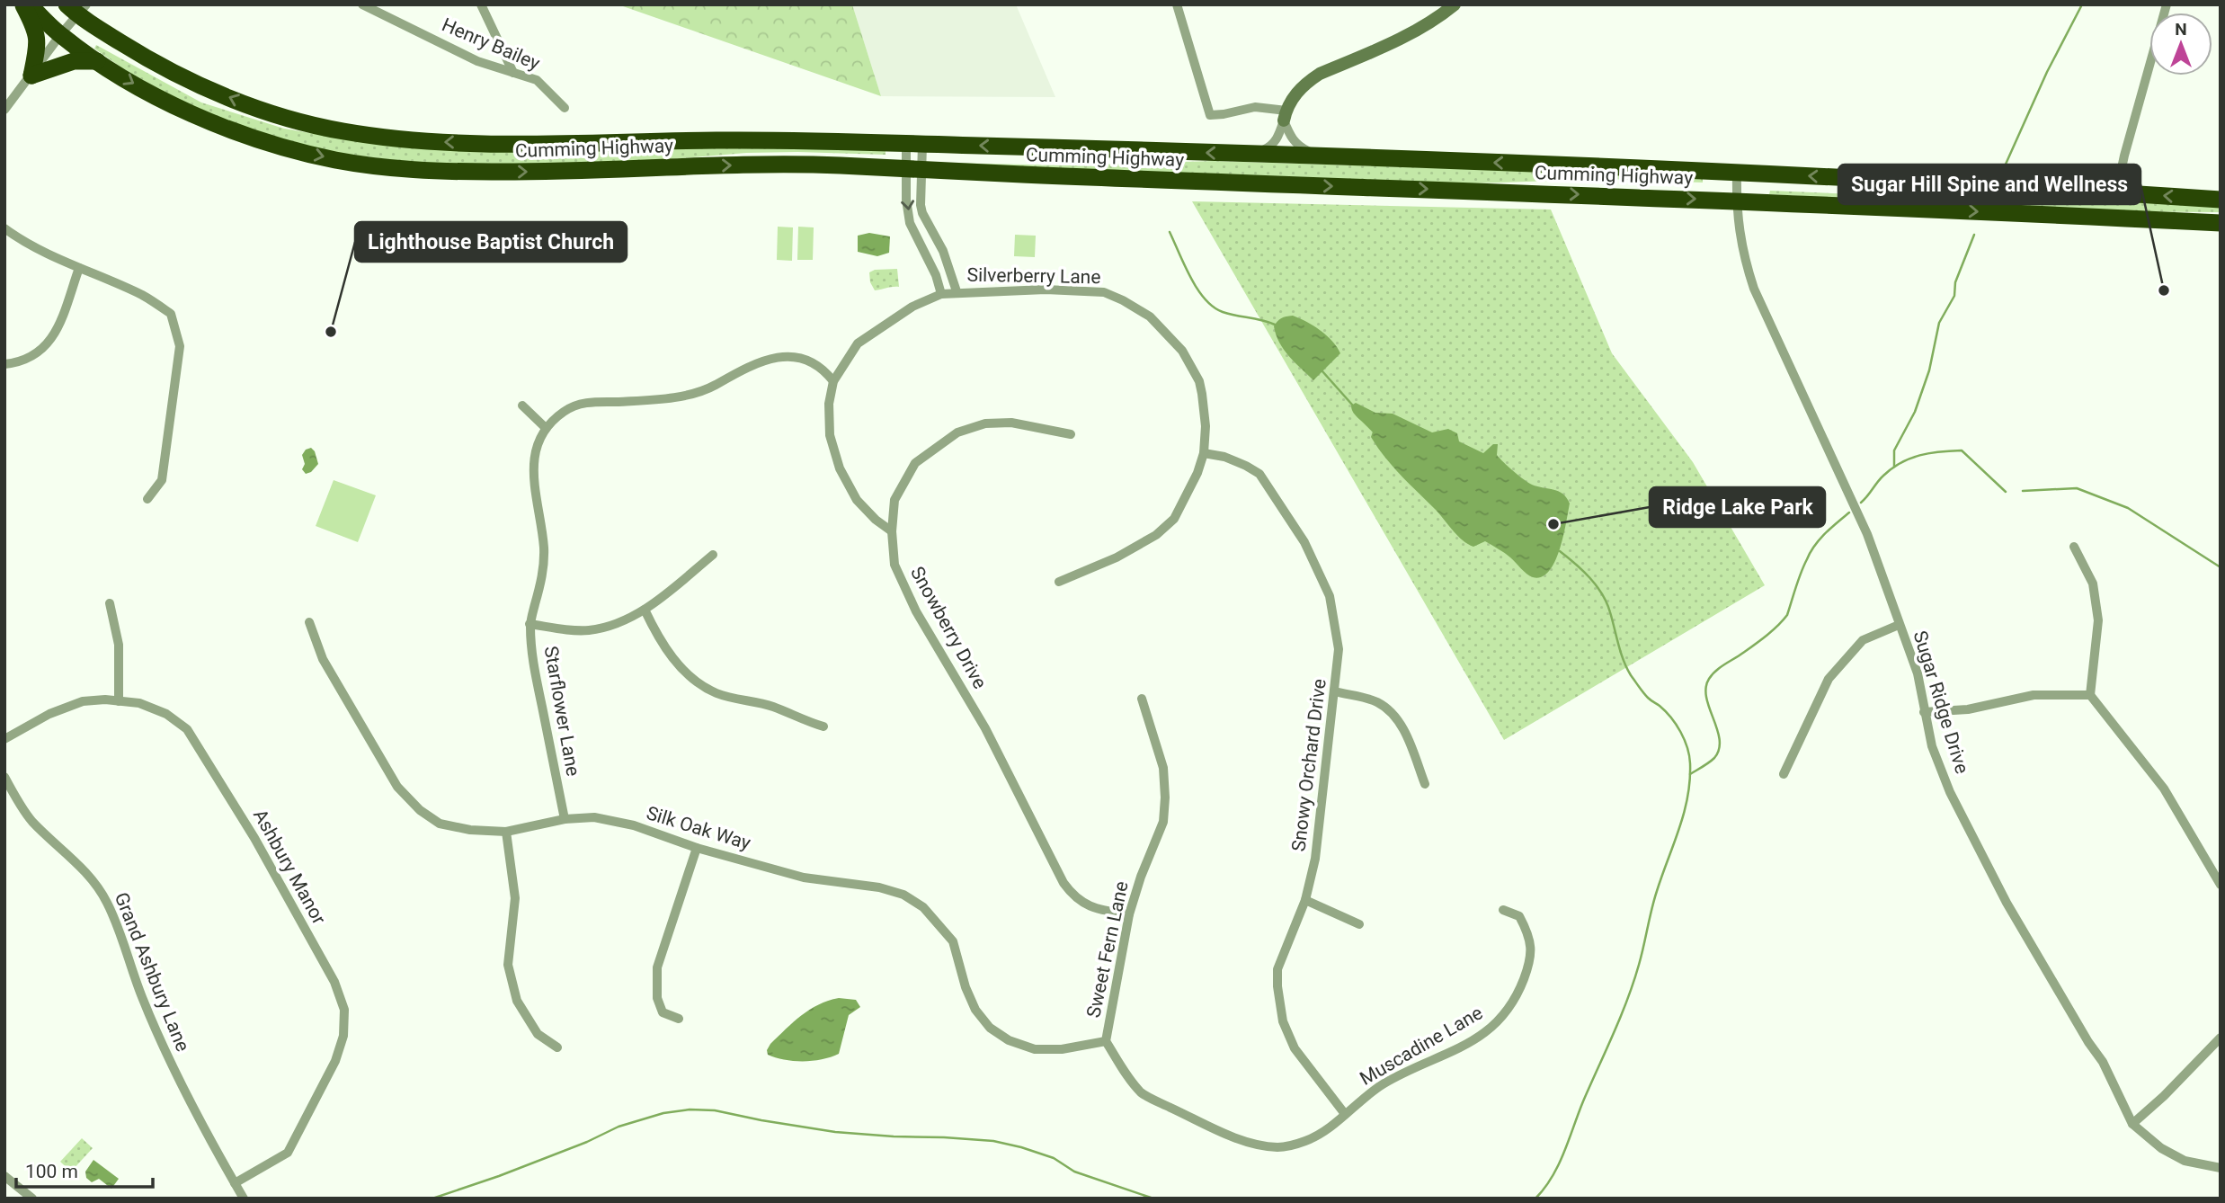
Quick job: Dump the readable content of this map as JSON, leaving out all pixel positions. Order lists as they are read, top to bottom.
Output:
{
  "streets": {
    "highway": ["Cumming Highway"],
    "street": [
      "Henry Bailey",
      "Silverberry Lane",
      "Snowberry Drive",
      "Sugar Ridge Drive",
      "Starflower Lane",
      "Snowy Orchard Drive",
      "Silk Oak Way",
      "Ashbury Manor",
      "Sweet Fern Lane",
      "Grand Ashbury Lane",
      "Muscadine Lane"
    ]
  },
  "crossings": [
    ["Cumming Highway", "Sugar Ridge Drive"],
    ["Silverberry Lane", "Snowberry Drive"],
    ["Silverberry Lane", "Starflower Lane"],
    ["Silverberry Lane", "Snowy Orchard Drive"],
    ["Snowberry Drive", "Sweet Fern Lane"],
    ["Starflower Lane", "Silk Oak Way"],
    ["Snowy Orchard Drive", "Sweet Fern Lane"],
    ["Snowy Orchard Drive", "Muscadine Lane"],
    ["Silk Oak Way", "Sweet Fern Lane"],
    ["Ashbury Manor", "Grand Ashbury Lane"],
    ["Sweet Fern Lane", "Muscadine Lane"]
  ],
  "places": ["Sugar Hill Spine and Wellness", "Lighthouse Baptist Church", "Ridge Lake Park"],
  "scale_bar": "100 m",
  "north": "top"
}
